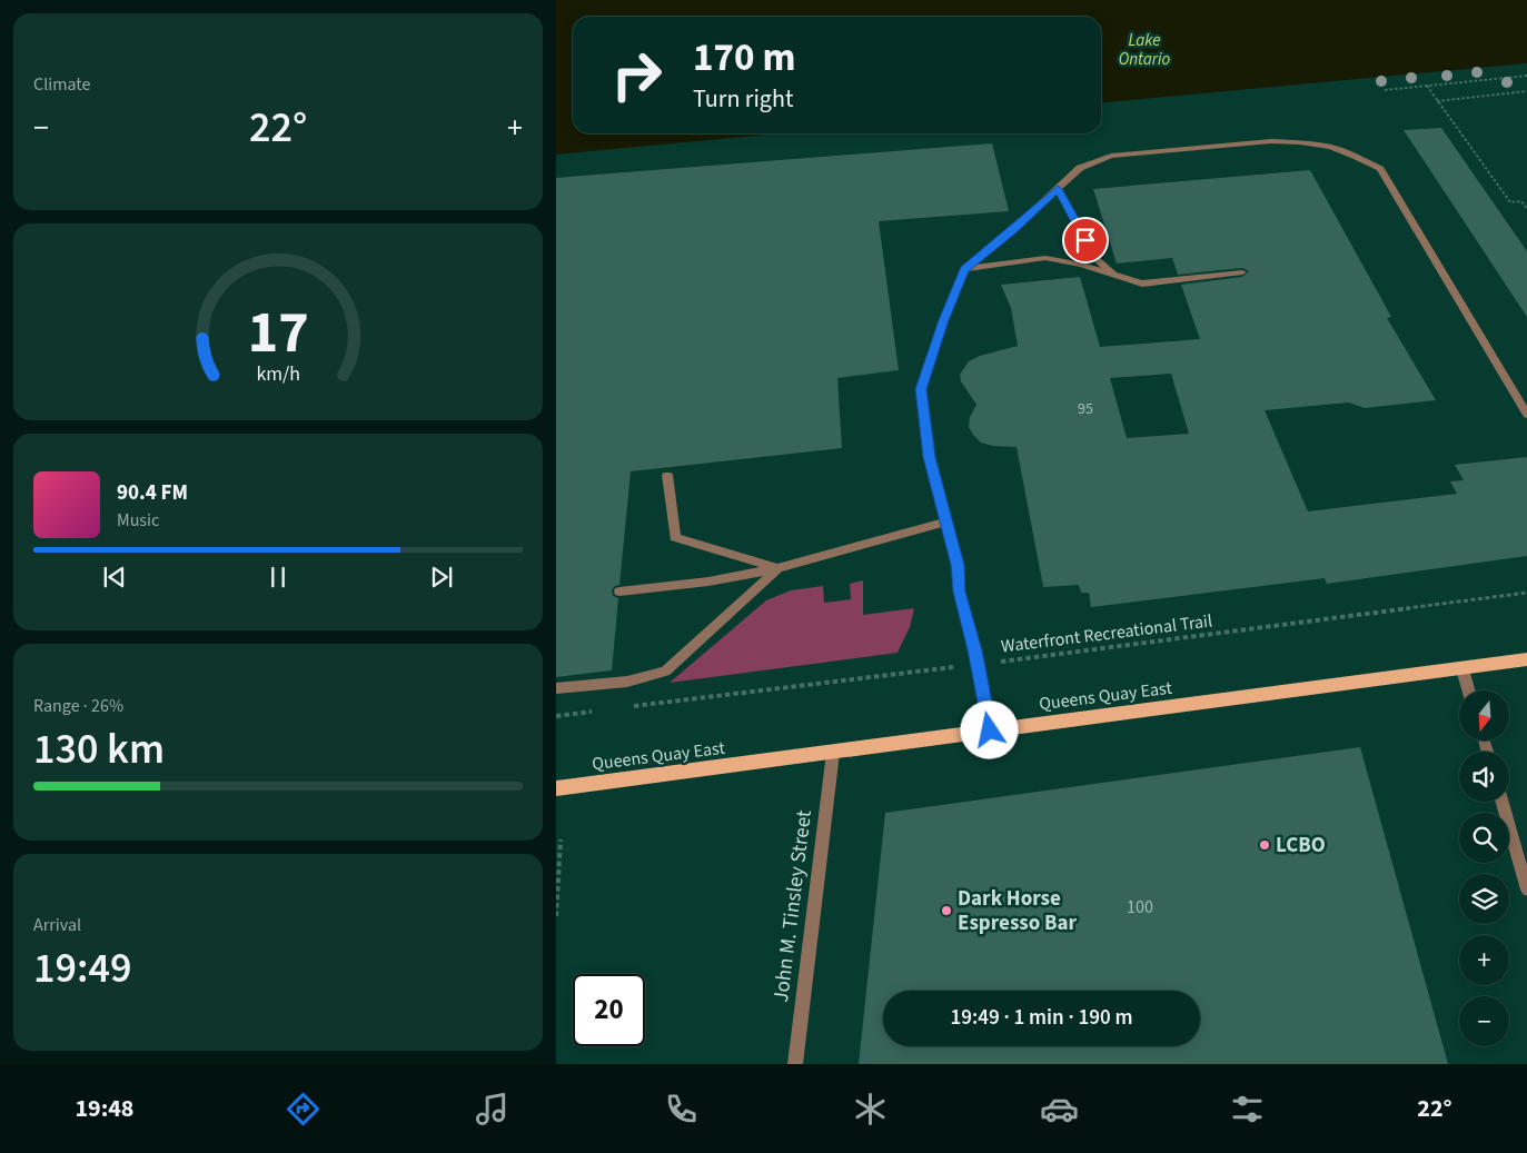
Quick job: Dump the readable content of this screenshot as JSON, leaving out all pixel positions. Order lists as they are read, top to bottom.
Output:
{
  "streets": {
    "main road": ["Queens Quay East"],
    "street": ["John M. Tinsley Street"],
    "path": ["Waterfront Recreational Trail"]
  },
  "crossings": [
    ["Queens Quay East", "John M. Tinsley Street"]
  ],
  "water": ["Lake Ontario"],
  "places": ["LCBO", "Dark Horse Espresso Bar"],
  "house_numbers": ["95", "100"],
  "north": "bottom",
  "page": {
    "tile": [
      "Climate",
      ["Range · 26%", "130 km"],
      ["Arrival", "19:49"]
    ],
    "turn": ["170 m", "Turn right"],
    "heat": ["−", "22°", "+"],
    "song": ["90.4 FM", "Music"],
    "map_buttons": ["+", "−"],
    "limit": "20",
    "trip": "19:49 · 1 min · 190 m",
    "tabs": ["19:48", "22°"],
    "gauge": ["17", "km/h"]
  }
}
